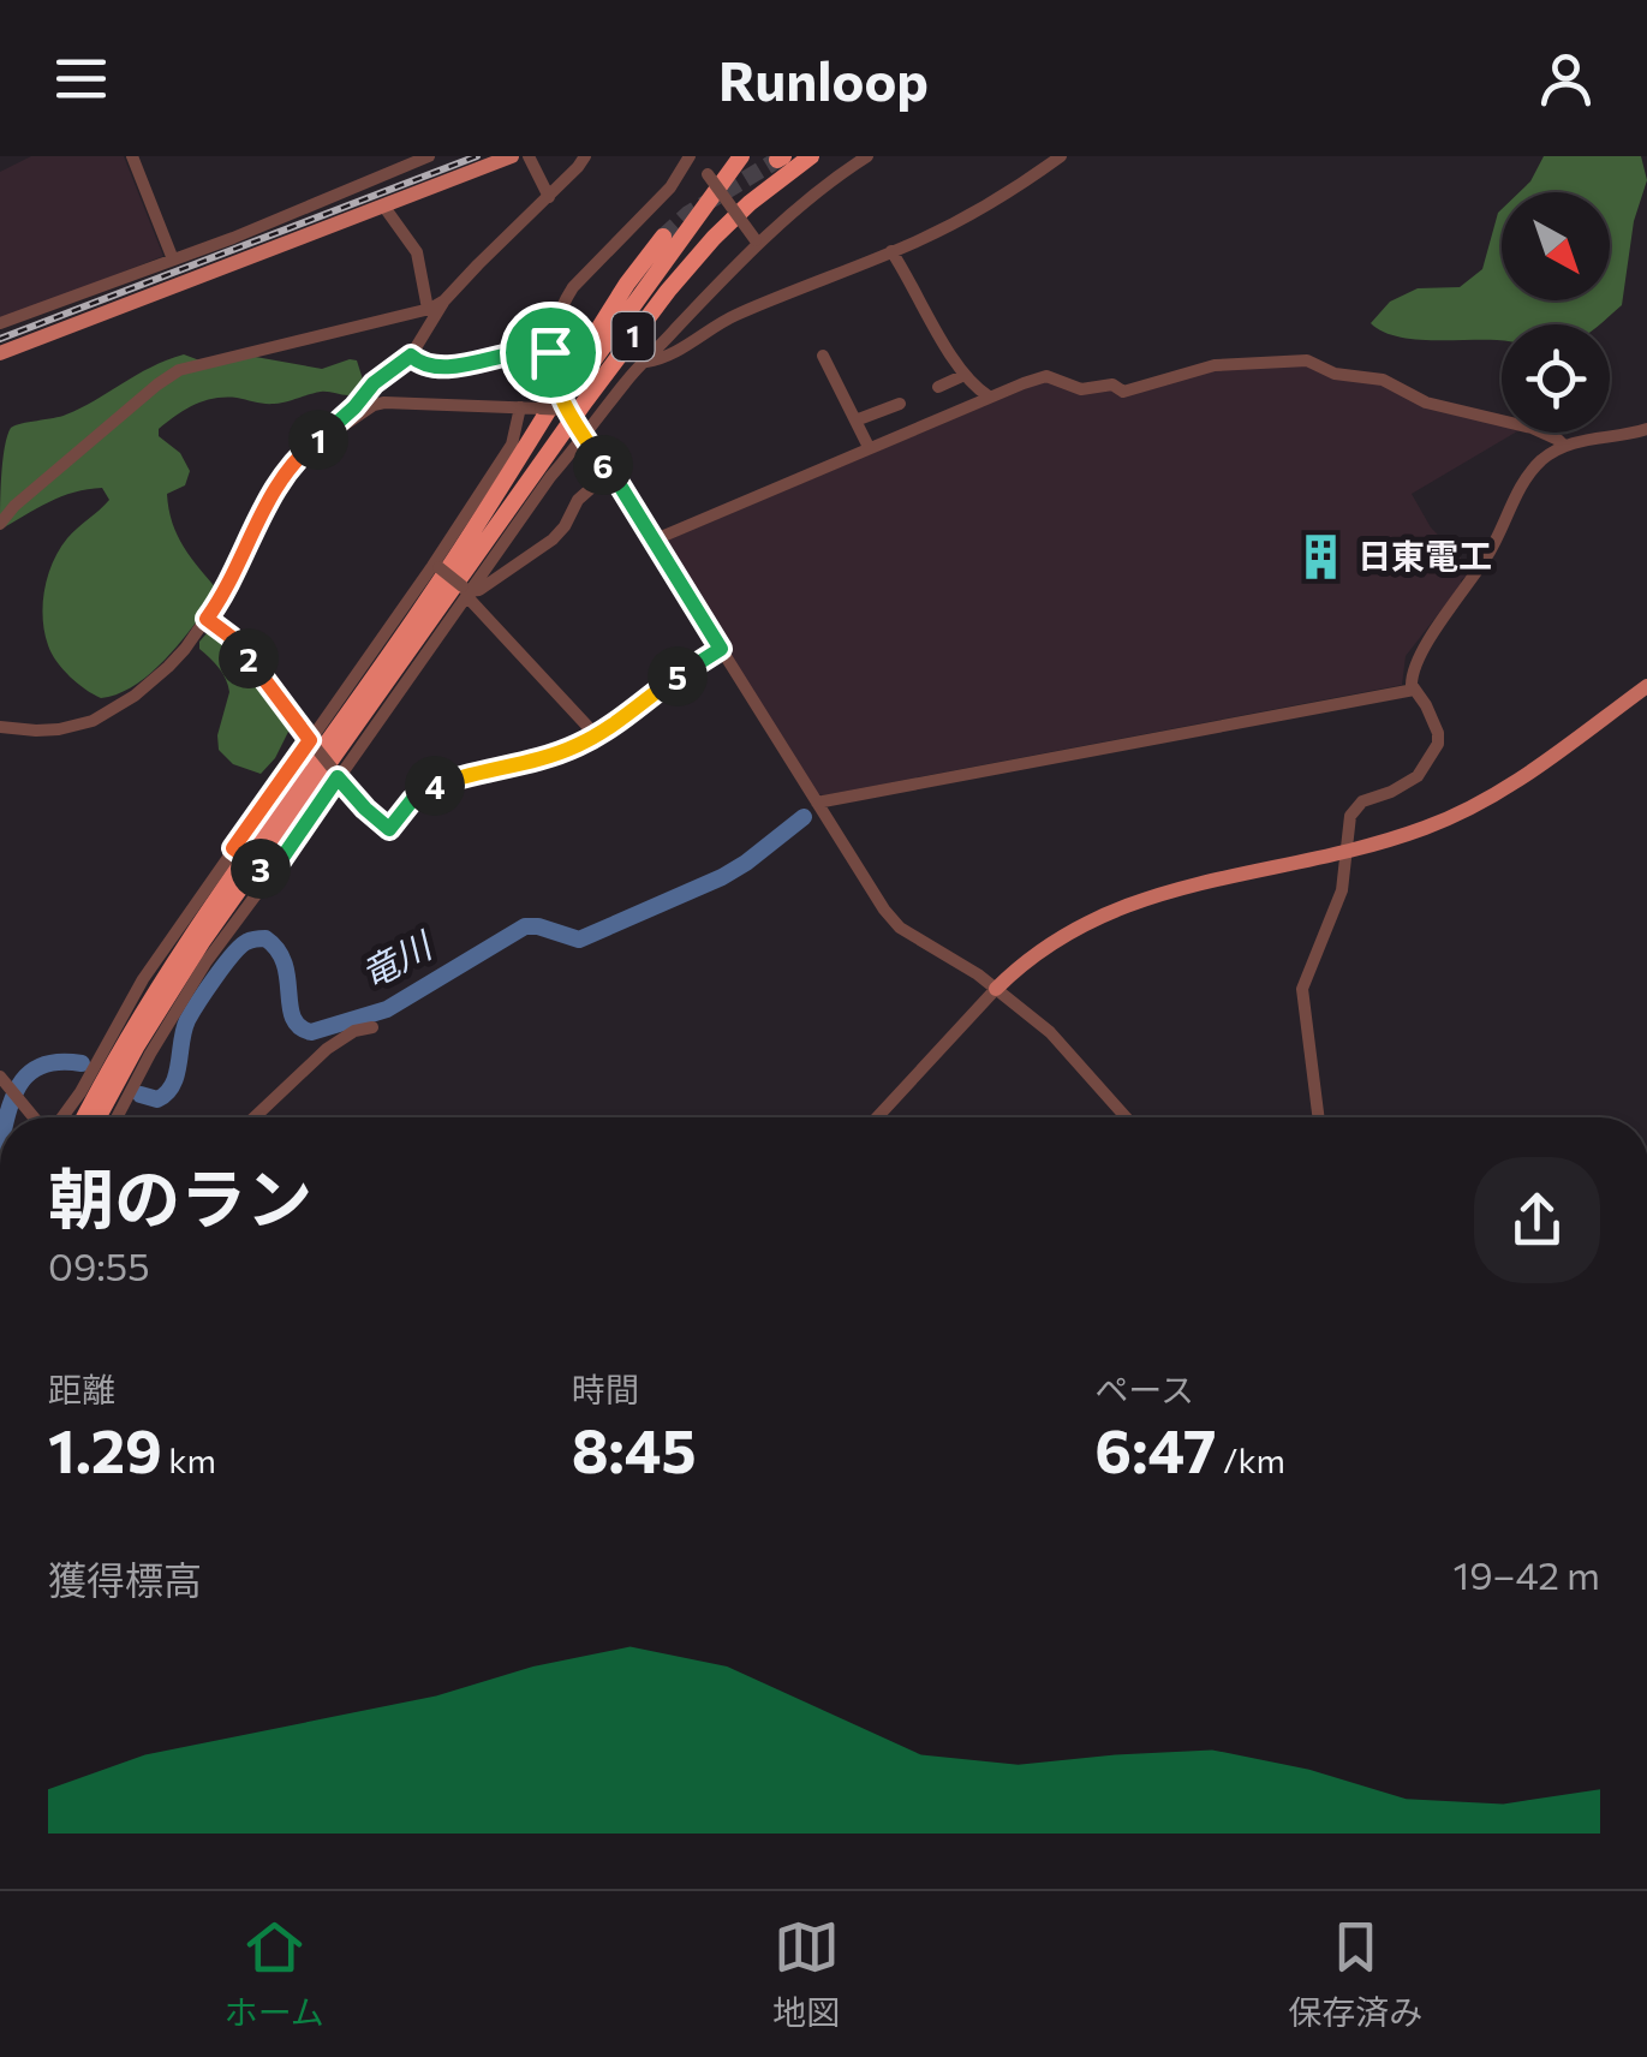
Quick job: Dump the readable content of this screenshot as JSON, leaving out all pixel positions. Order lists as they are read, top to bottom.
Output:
{
  "streets": {
    "highway": ["1"]
  },
  "water": ["竜川"],
  "places": {
    "building": ["日東電工"]
  },
  "north": "bottom right",
  "page": {
    "header": "Runloop",
    "pins": [
      "1",
      "6",
      "2",
      "5",
      "4",
      "3"
    ],
    "heading": ["朝のラン", "09:55"],
    "stats": [
      ["距離", "1.29 km"],
      ["時間", "8:45"],
      ["ペース", "6:47 /km"]
    ],
    "chart": ["獲得標高", "19–42 m"],
    "tabs": ["ホーム", "地図", "保存済み"]
  }
}
